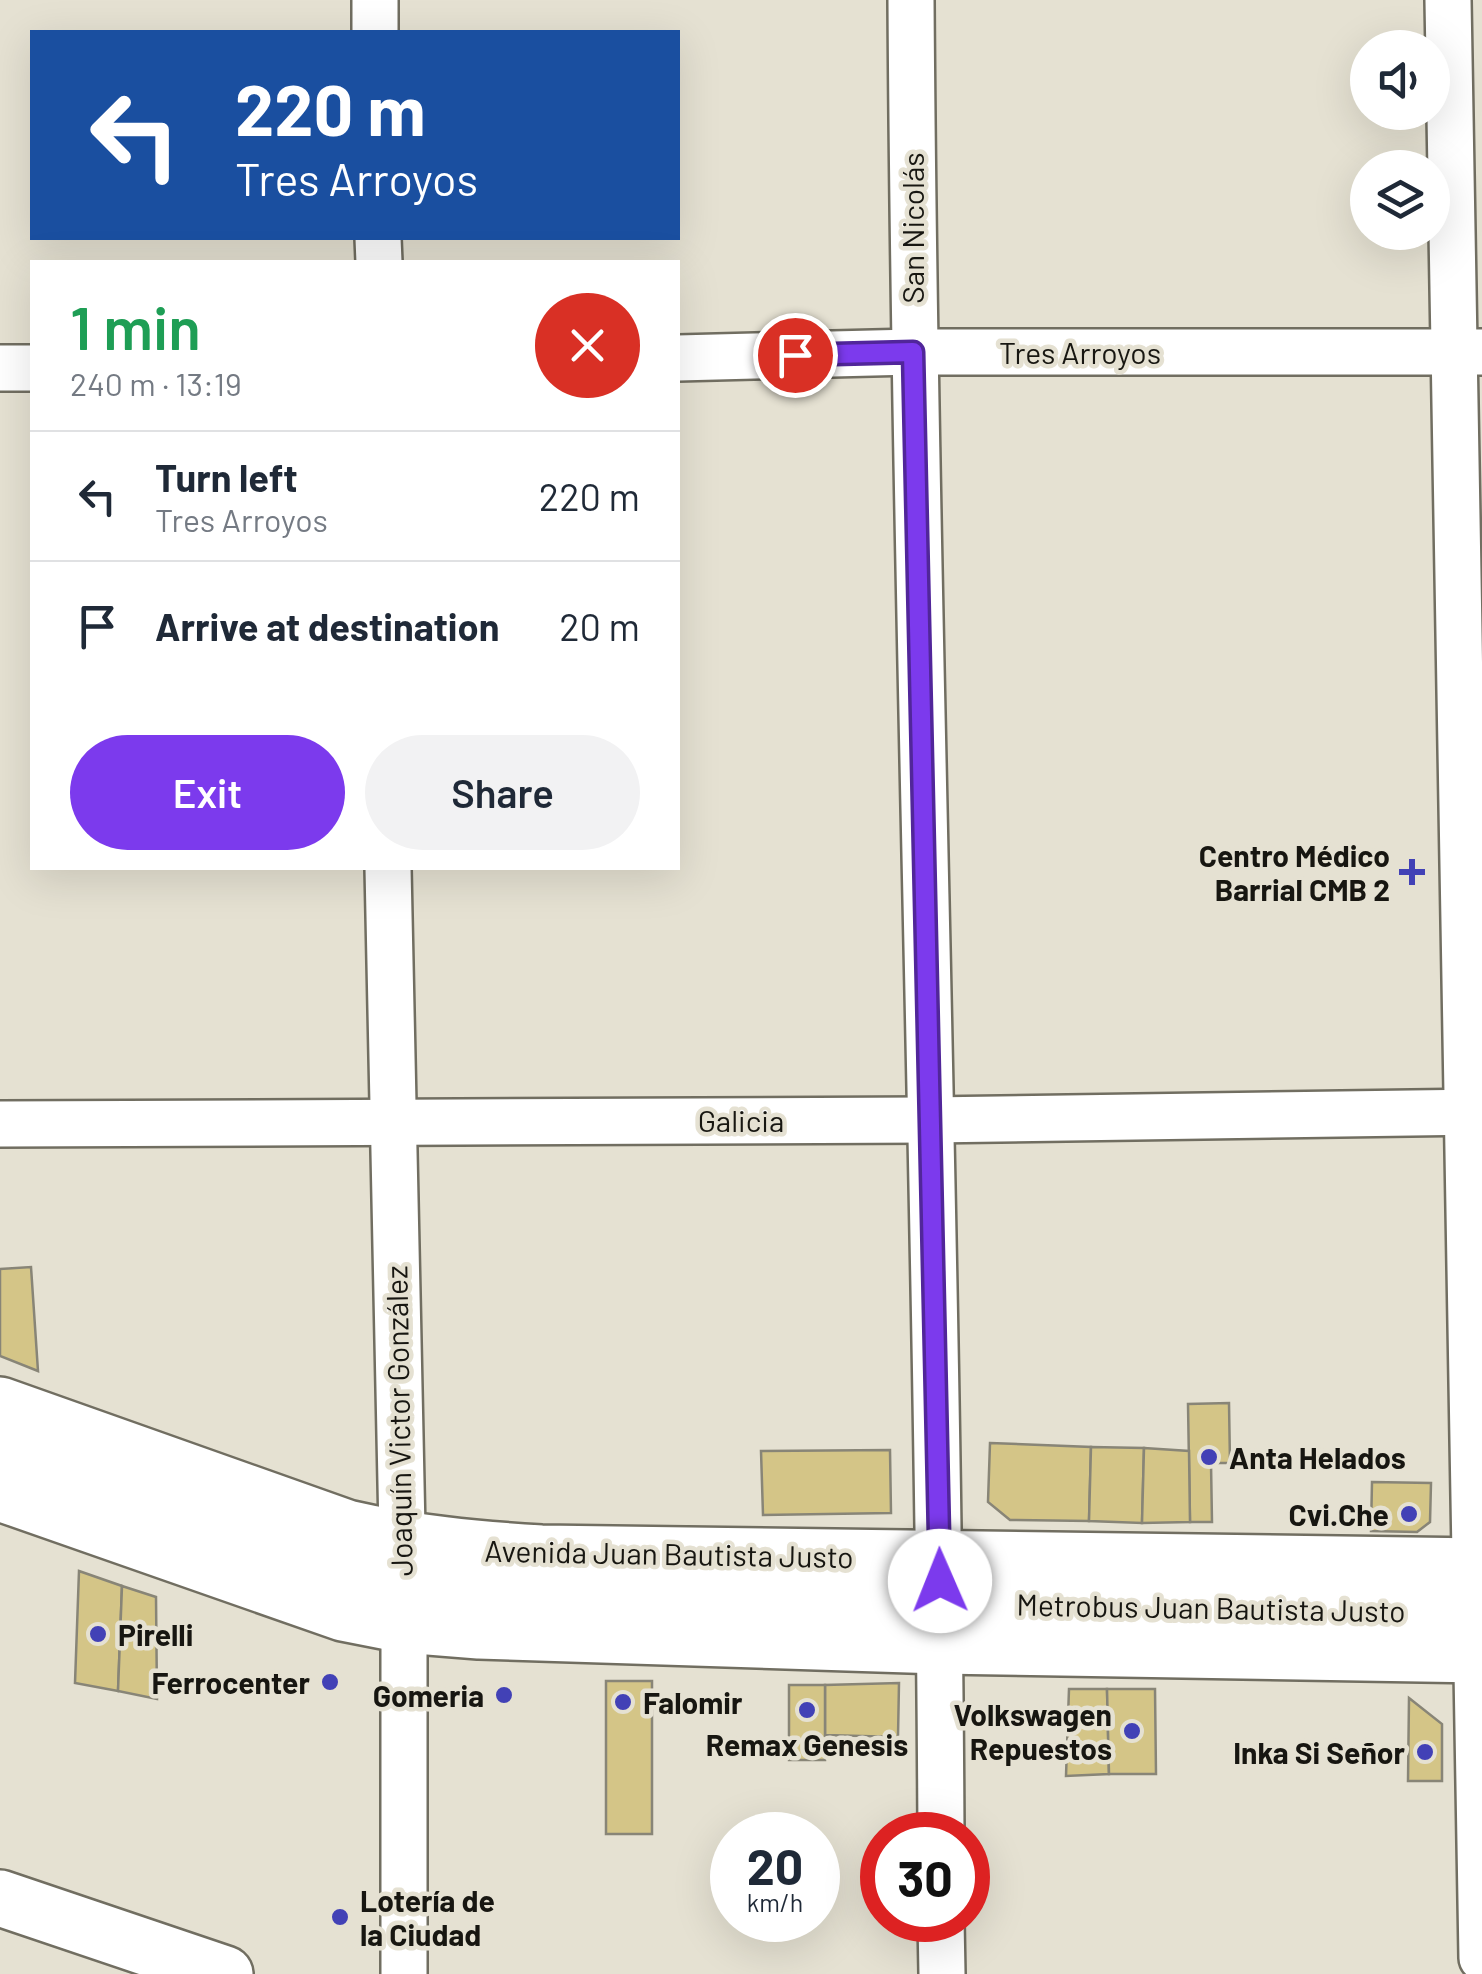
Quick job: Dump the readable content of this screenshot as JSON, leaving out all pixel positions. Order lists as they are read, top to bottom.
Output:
{
  "streets": {
    "main road": ["Avenida Juan Bautista Justo"],
    "street": [
      "San Nicolás",
      "Tres Arroyos",
      "Galicia",
      "Joaquín Victor González"
    ]
  },
  "crossings": [
    ["San Nicolás", "Tres Arroyos"],
    ["San Nicolás", "Galicia"],
    ["San Nicolás", "Avenida Juan Bautista Justo"],
    ["Galicia", "Joaquín Victor González"],
    ["Joaquín Victor González", "Avenida Juan Bautista Justo"]
  ],
  "places": {
    "health": ["Centro Médico Barrial CMB 2"],
    "other": [
      "Anta Helados",
      "Cvi.Che",
      "Pirelli",
      "Ferrocenter",
      "Gomeria",
      "Falomir",
      "Remax Genesis",
      "Volkswagen Repuestos",
      "Inka Si Señor",
      "Lotería de la Ciudad"
    ]
  },
  "page": {
    "turn": ["220 m", "Tres Arroyos"],
    "heading": ["1 min", "240 m · 13:19"],
    "list": [
      {
        "name": "Turn left",
        "note": "Tres Arroyos",
        "value": "220 m"
      },
      {
        "name": "Arrive at destination",
        "value": "20 m"
      }
    ],
    "buttons": ["Exit", "Share"],
    "speed": "20 km/h",
    "limit": "30"
  }
}
